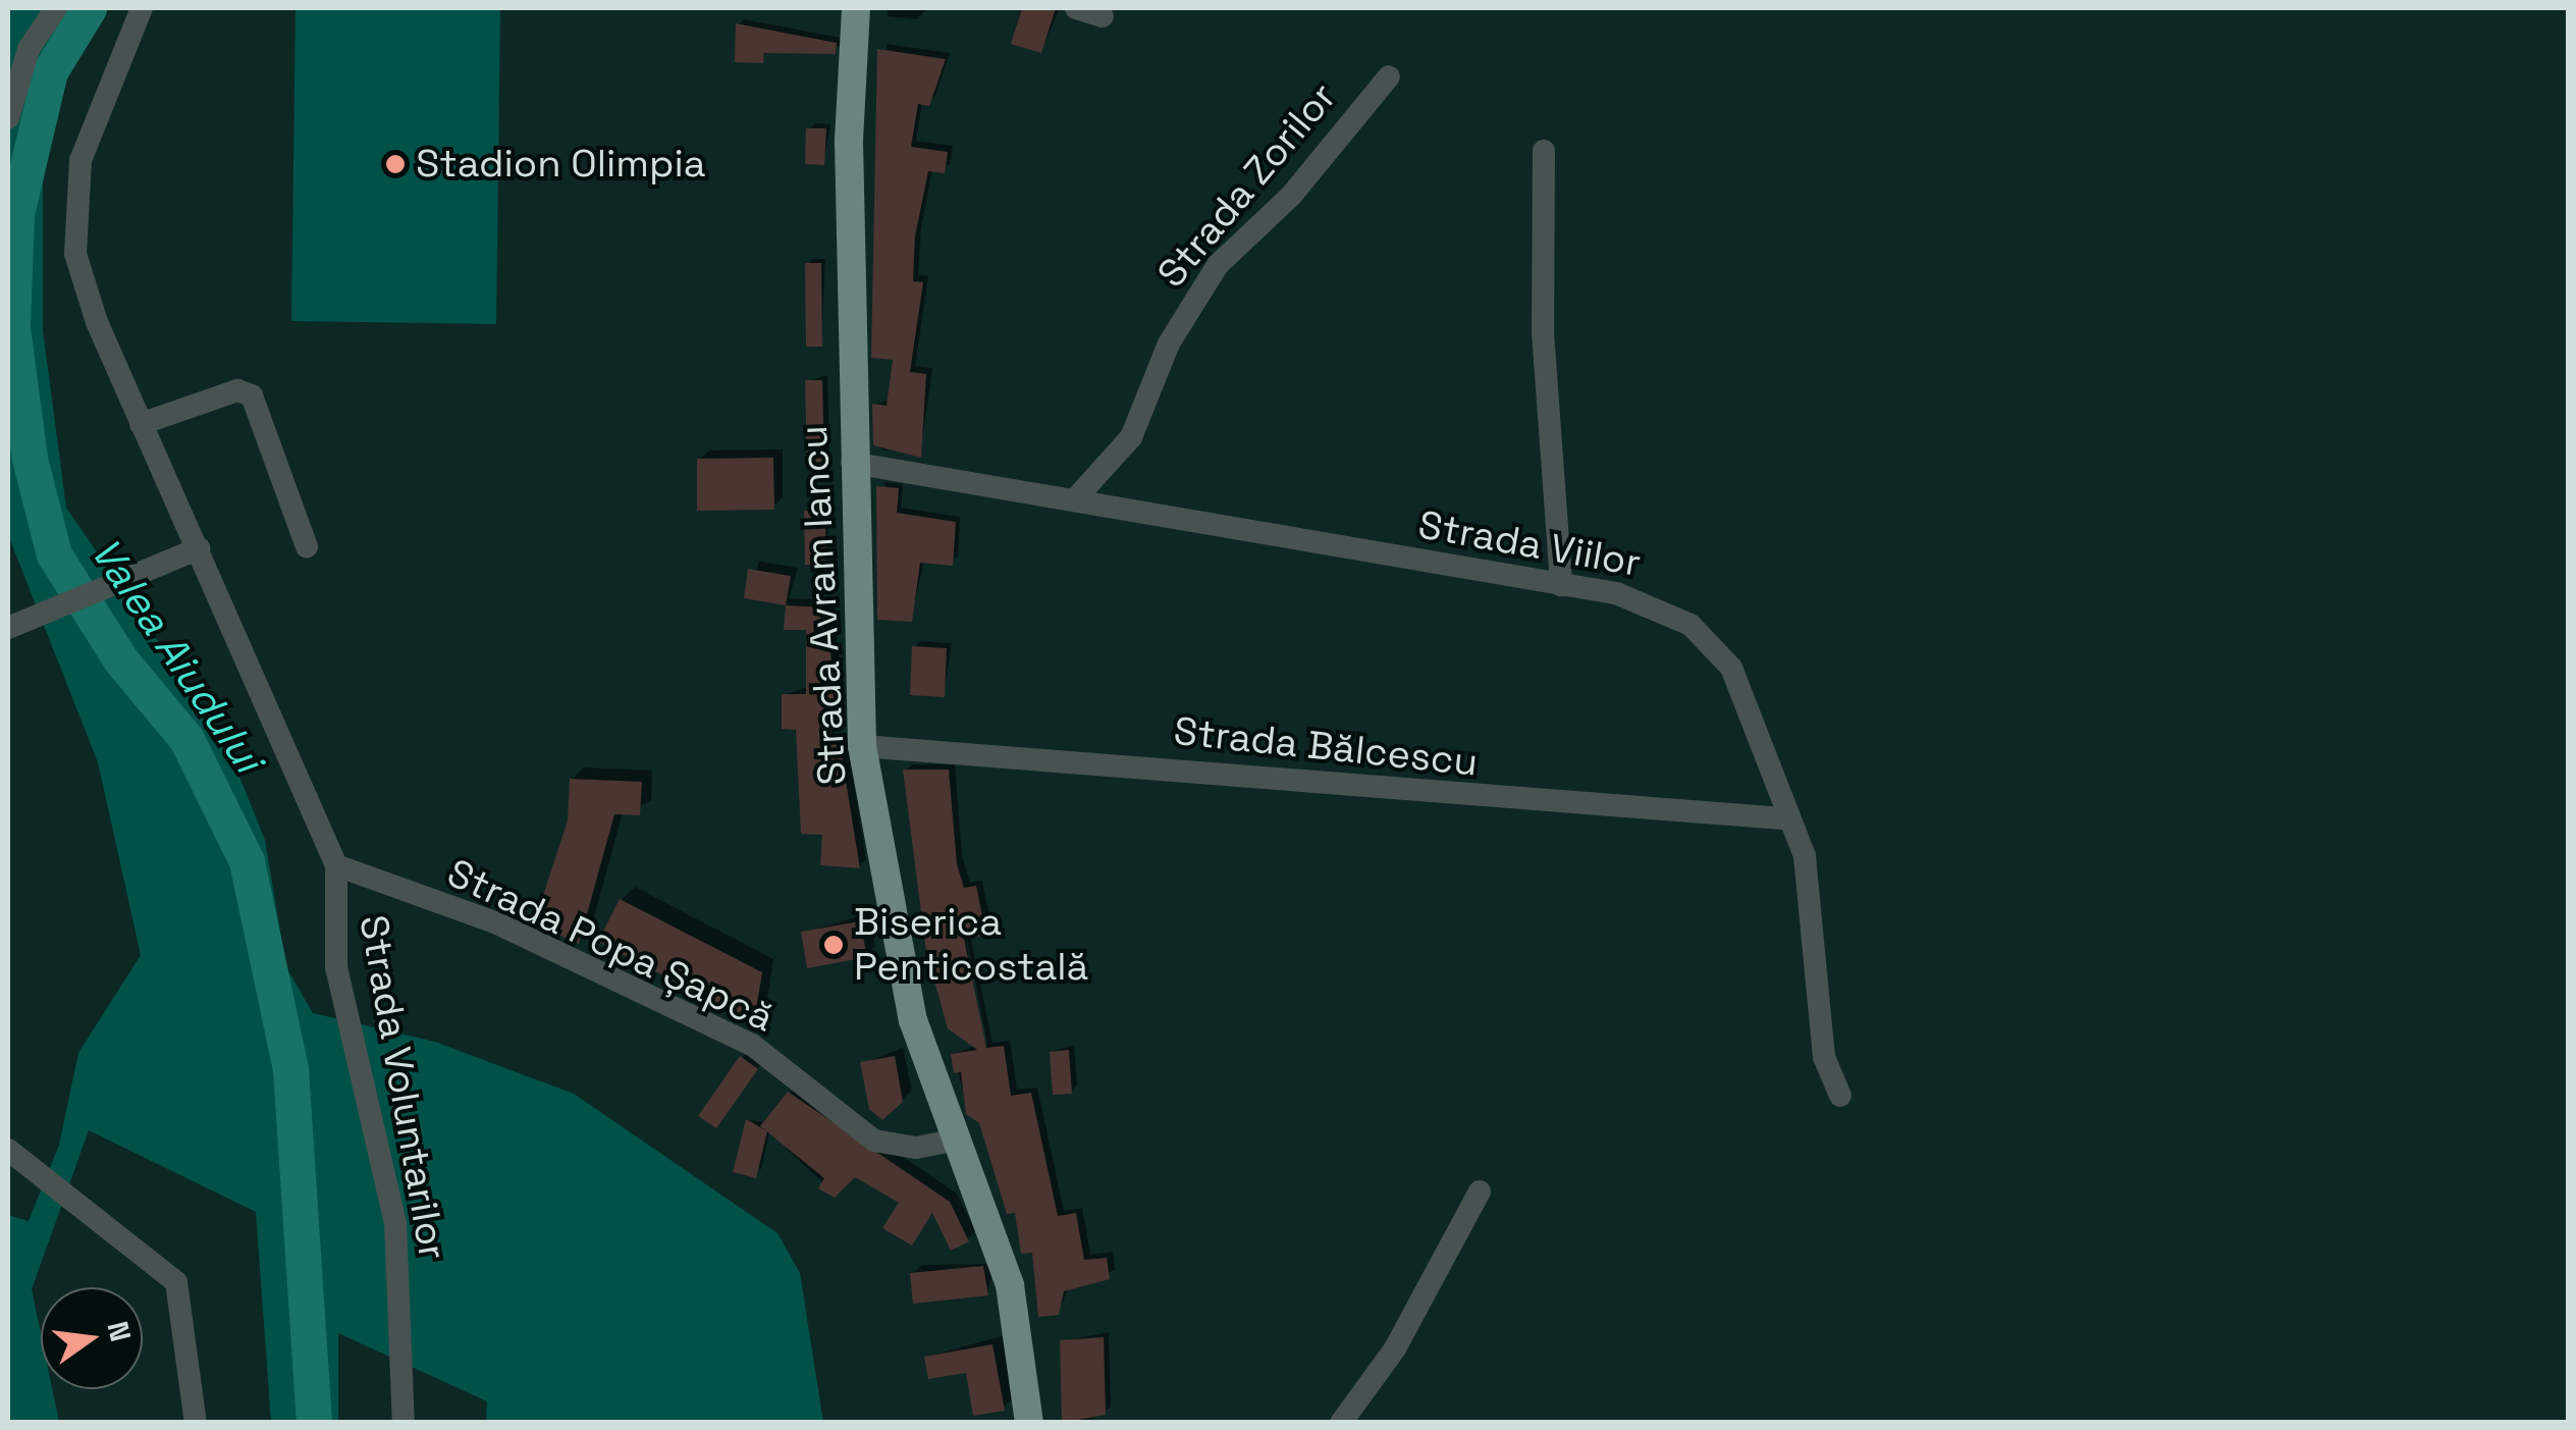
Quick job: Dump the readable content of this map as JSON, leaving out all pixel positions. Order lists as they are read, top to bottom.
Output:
{
  "streets": {
    "main road": ["Strada Avram Iancu"],
    "street": [
      "Strada Zorilor",
      "Strada Viilor",
      "Strada Bălcescu",
      "Strada Popa Șapcă",
      "Strada Voluntarilor"
    ]
  },
  "crossings": [
    ["Strada Zorilor", "Strada Viilor"],
    ["Strada Viilor", "Strada Avram Iancu"],
    ["Strada Viilor", "Strada Bălcescu"],
    ["Strada Avram Iancu", "Strada Bălcescu"],
    ["Strada Avram Iancu", "Strada Popa Șapcă"],
    ["Strada Popa Șapcă", "Strada Voluntarilor"]
  ],
  "water": ["Valea Aiudului"],
  "places": ["Stadion Olimpia", "Biserica Penticostală"],
  "north": "right"
}
